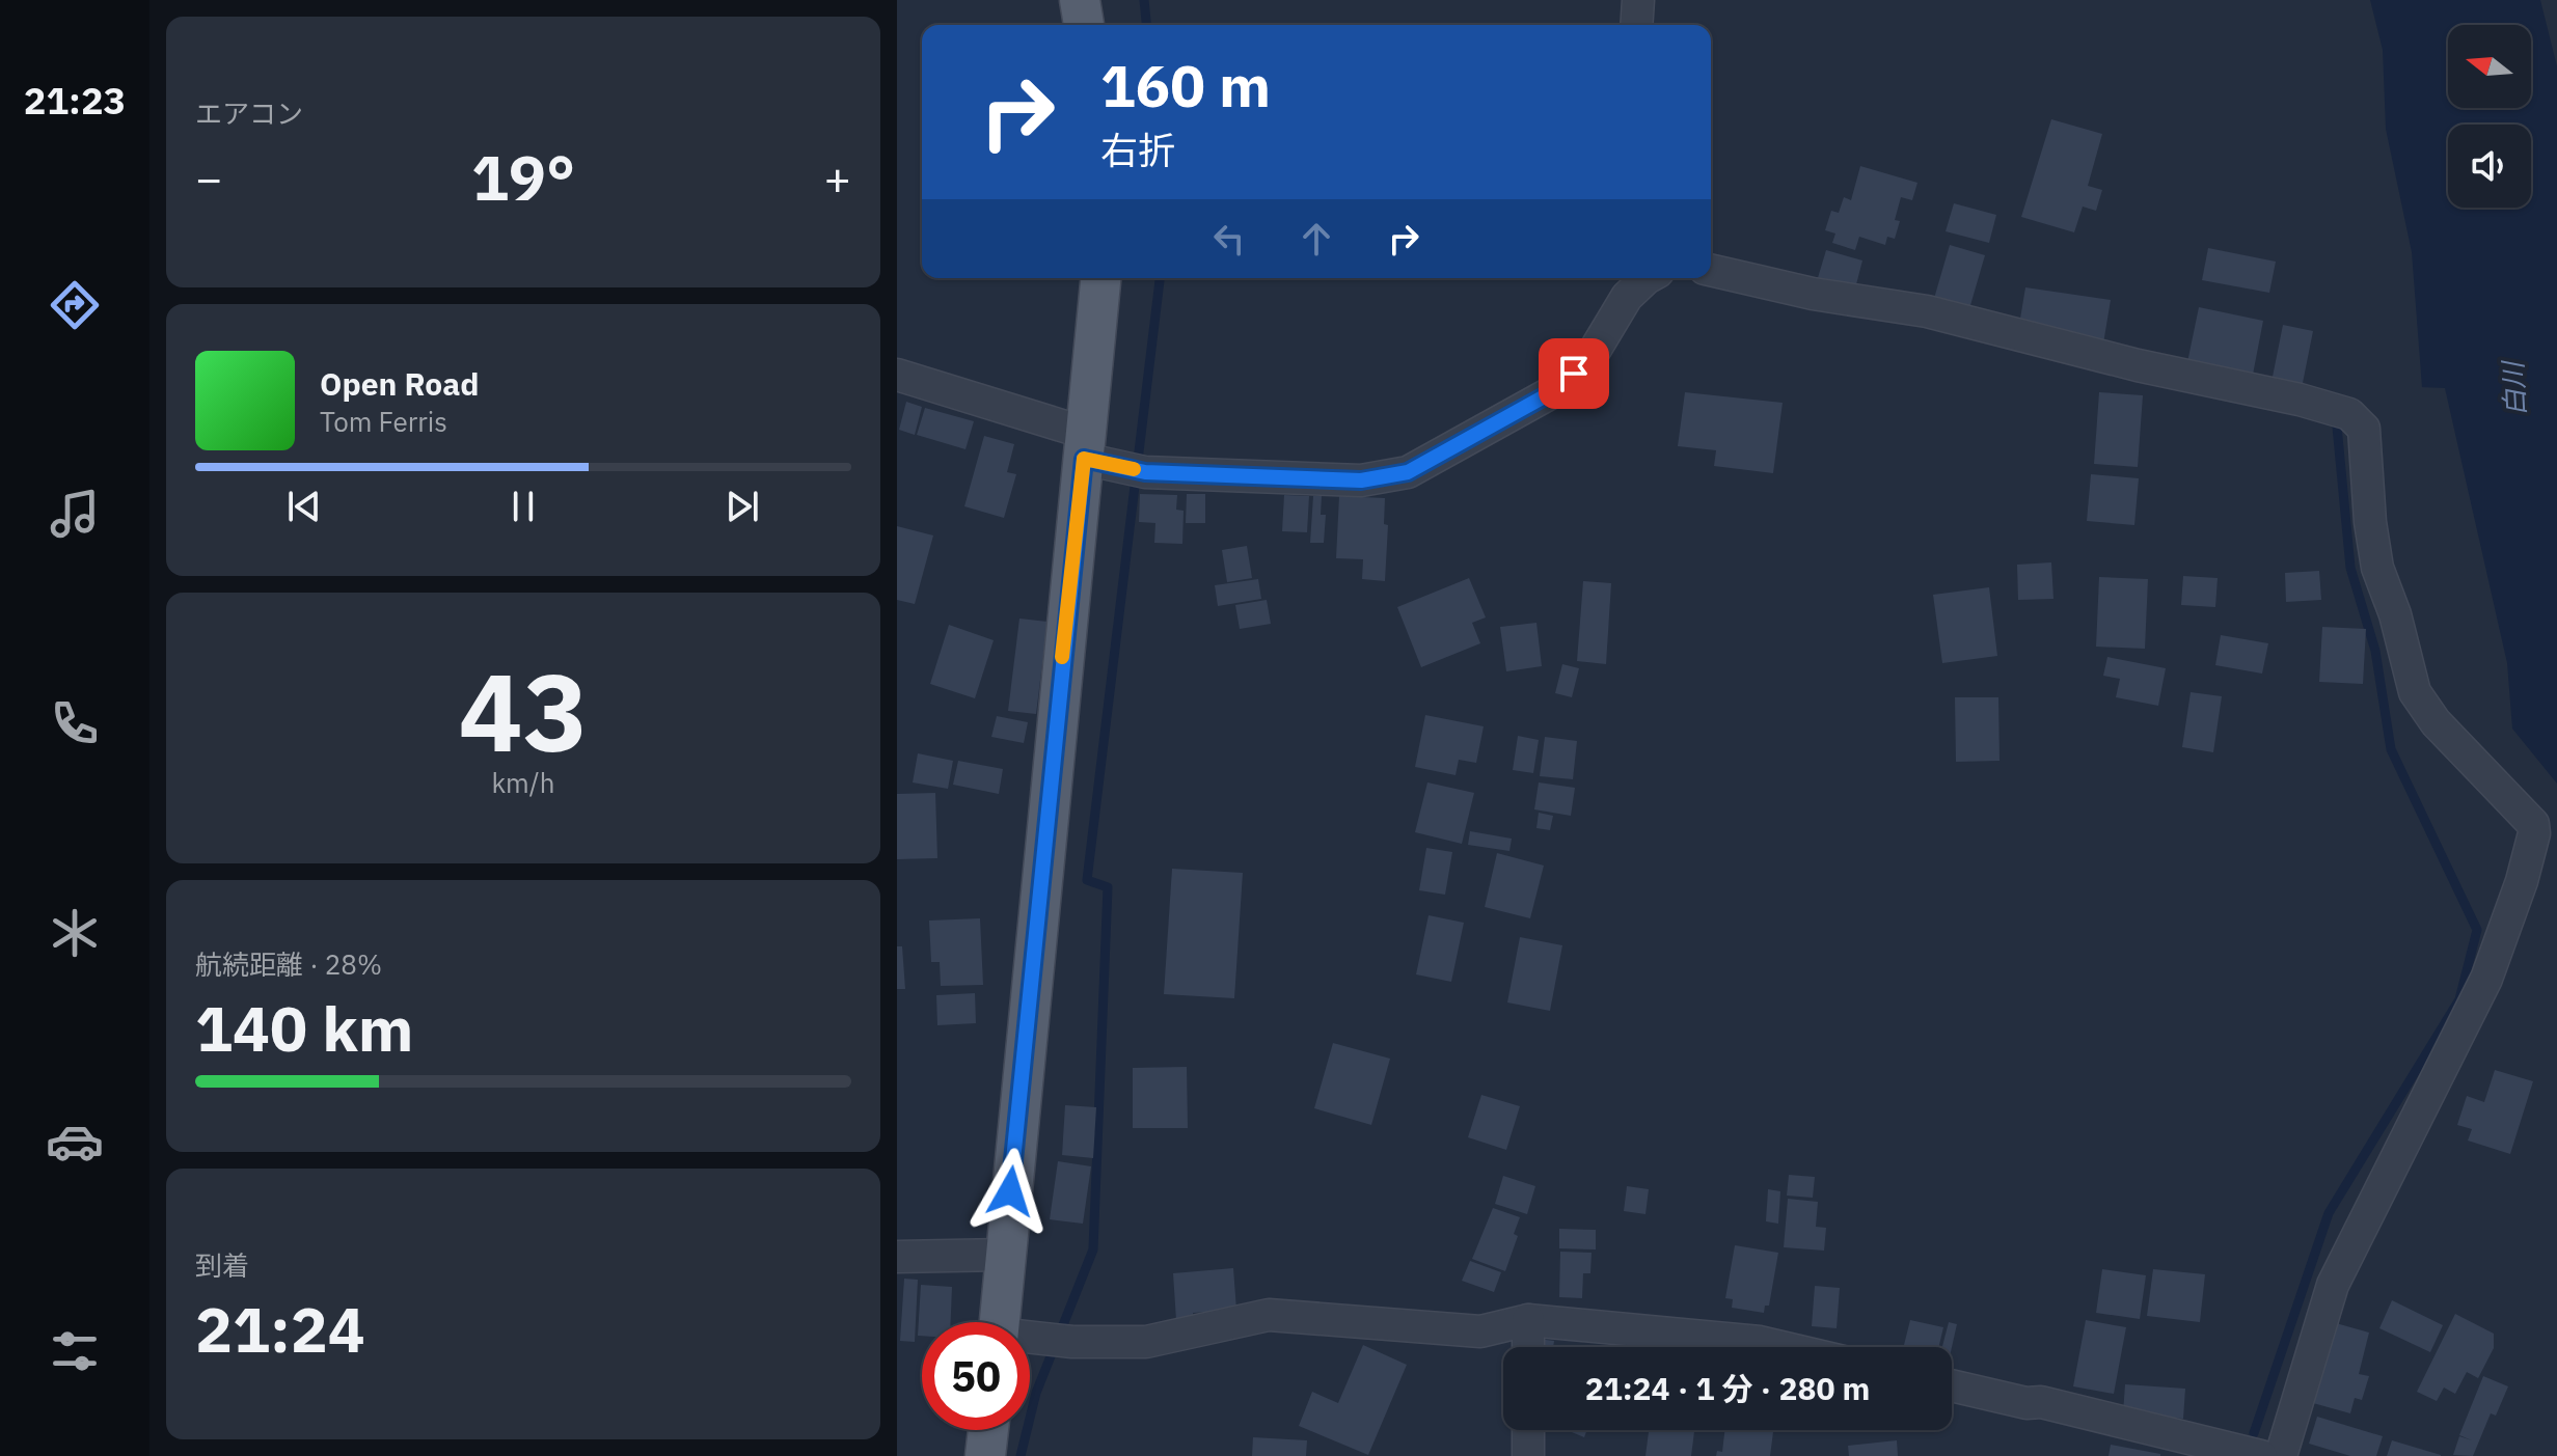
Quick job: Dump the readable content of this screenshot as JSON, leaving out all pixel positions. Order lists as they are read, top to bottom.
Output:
{
  "water": ["白川"],
  "north": "left",
  "page": {
    "tabs": "21:23",
    "tile": [
      "エアコン",
      ["43", "km/h"],
      ["航続距離 · 28%", "140 km"],
      ["到着", "21:24"]
    ],
    "turn": ["160 m", "右折"],
    "heat": ["−", "19°", "+"],
    "song": ["Open Road", "Tom Ferris"],
    "limit": "50",
    "trip": "21:24 · 1 分 · 280 m"
  }
}
